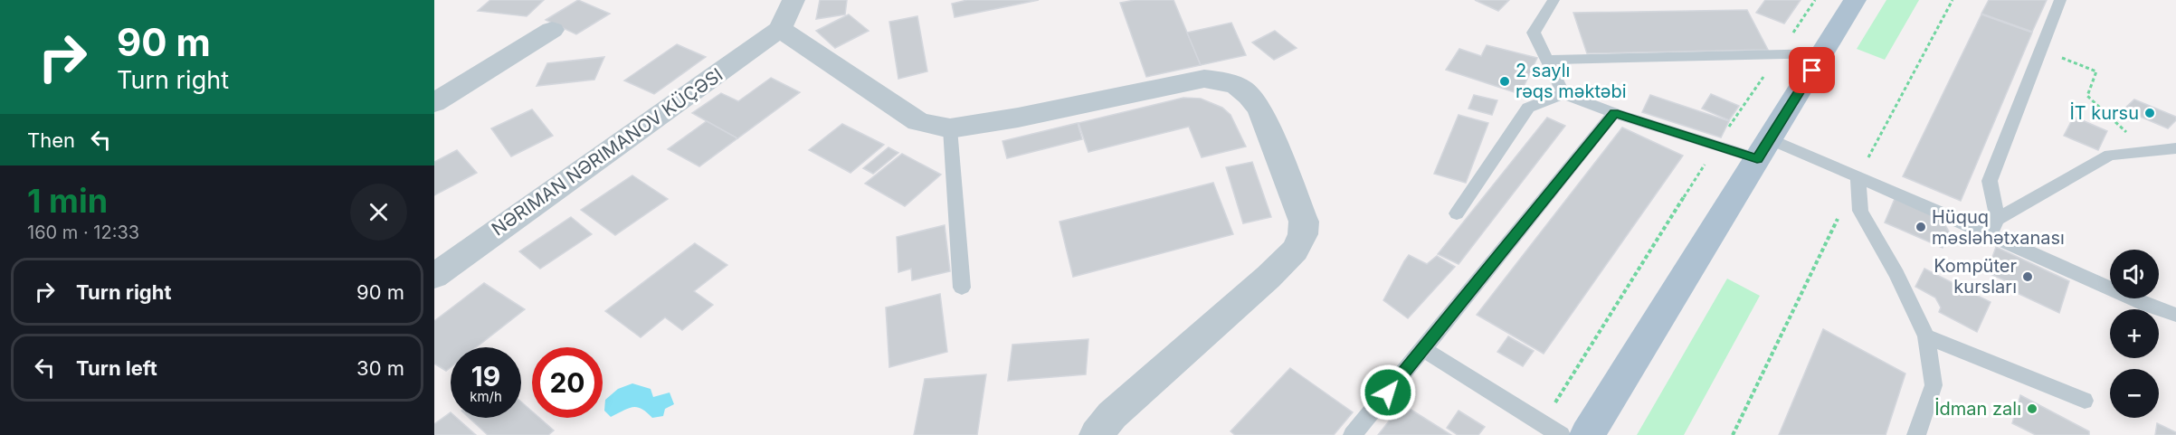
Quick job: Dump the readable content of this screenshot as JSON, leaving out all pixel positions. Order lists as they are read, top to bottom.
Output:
{
  "streets": {
    "street": ["NƏRIMAN NƏRIMANOV KÜÇƏSI"]
  },
  "places": [
    "2 saylı rəqs məktəbi",
    "İT kursu",
    "Hüquq məsləhətxanası",
    "Kompüter kursları",
    "İdman zalı"
  ],
  "page": {
    "turn": ["90 m", "Turn right"],
    "then": "Then",
    "heading": ["1 min", "160 m · 12:33"],
    "map_buttons": ["+", "−"],
    "list": [
      {
        "name": "Turn right",
        "value": "90 m"
      },
      {
        "name": "Turn left",
        "value": "30 m"
      }
    ],
    "speed": "19 km/h",
    "limit": "20"
  }
}
